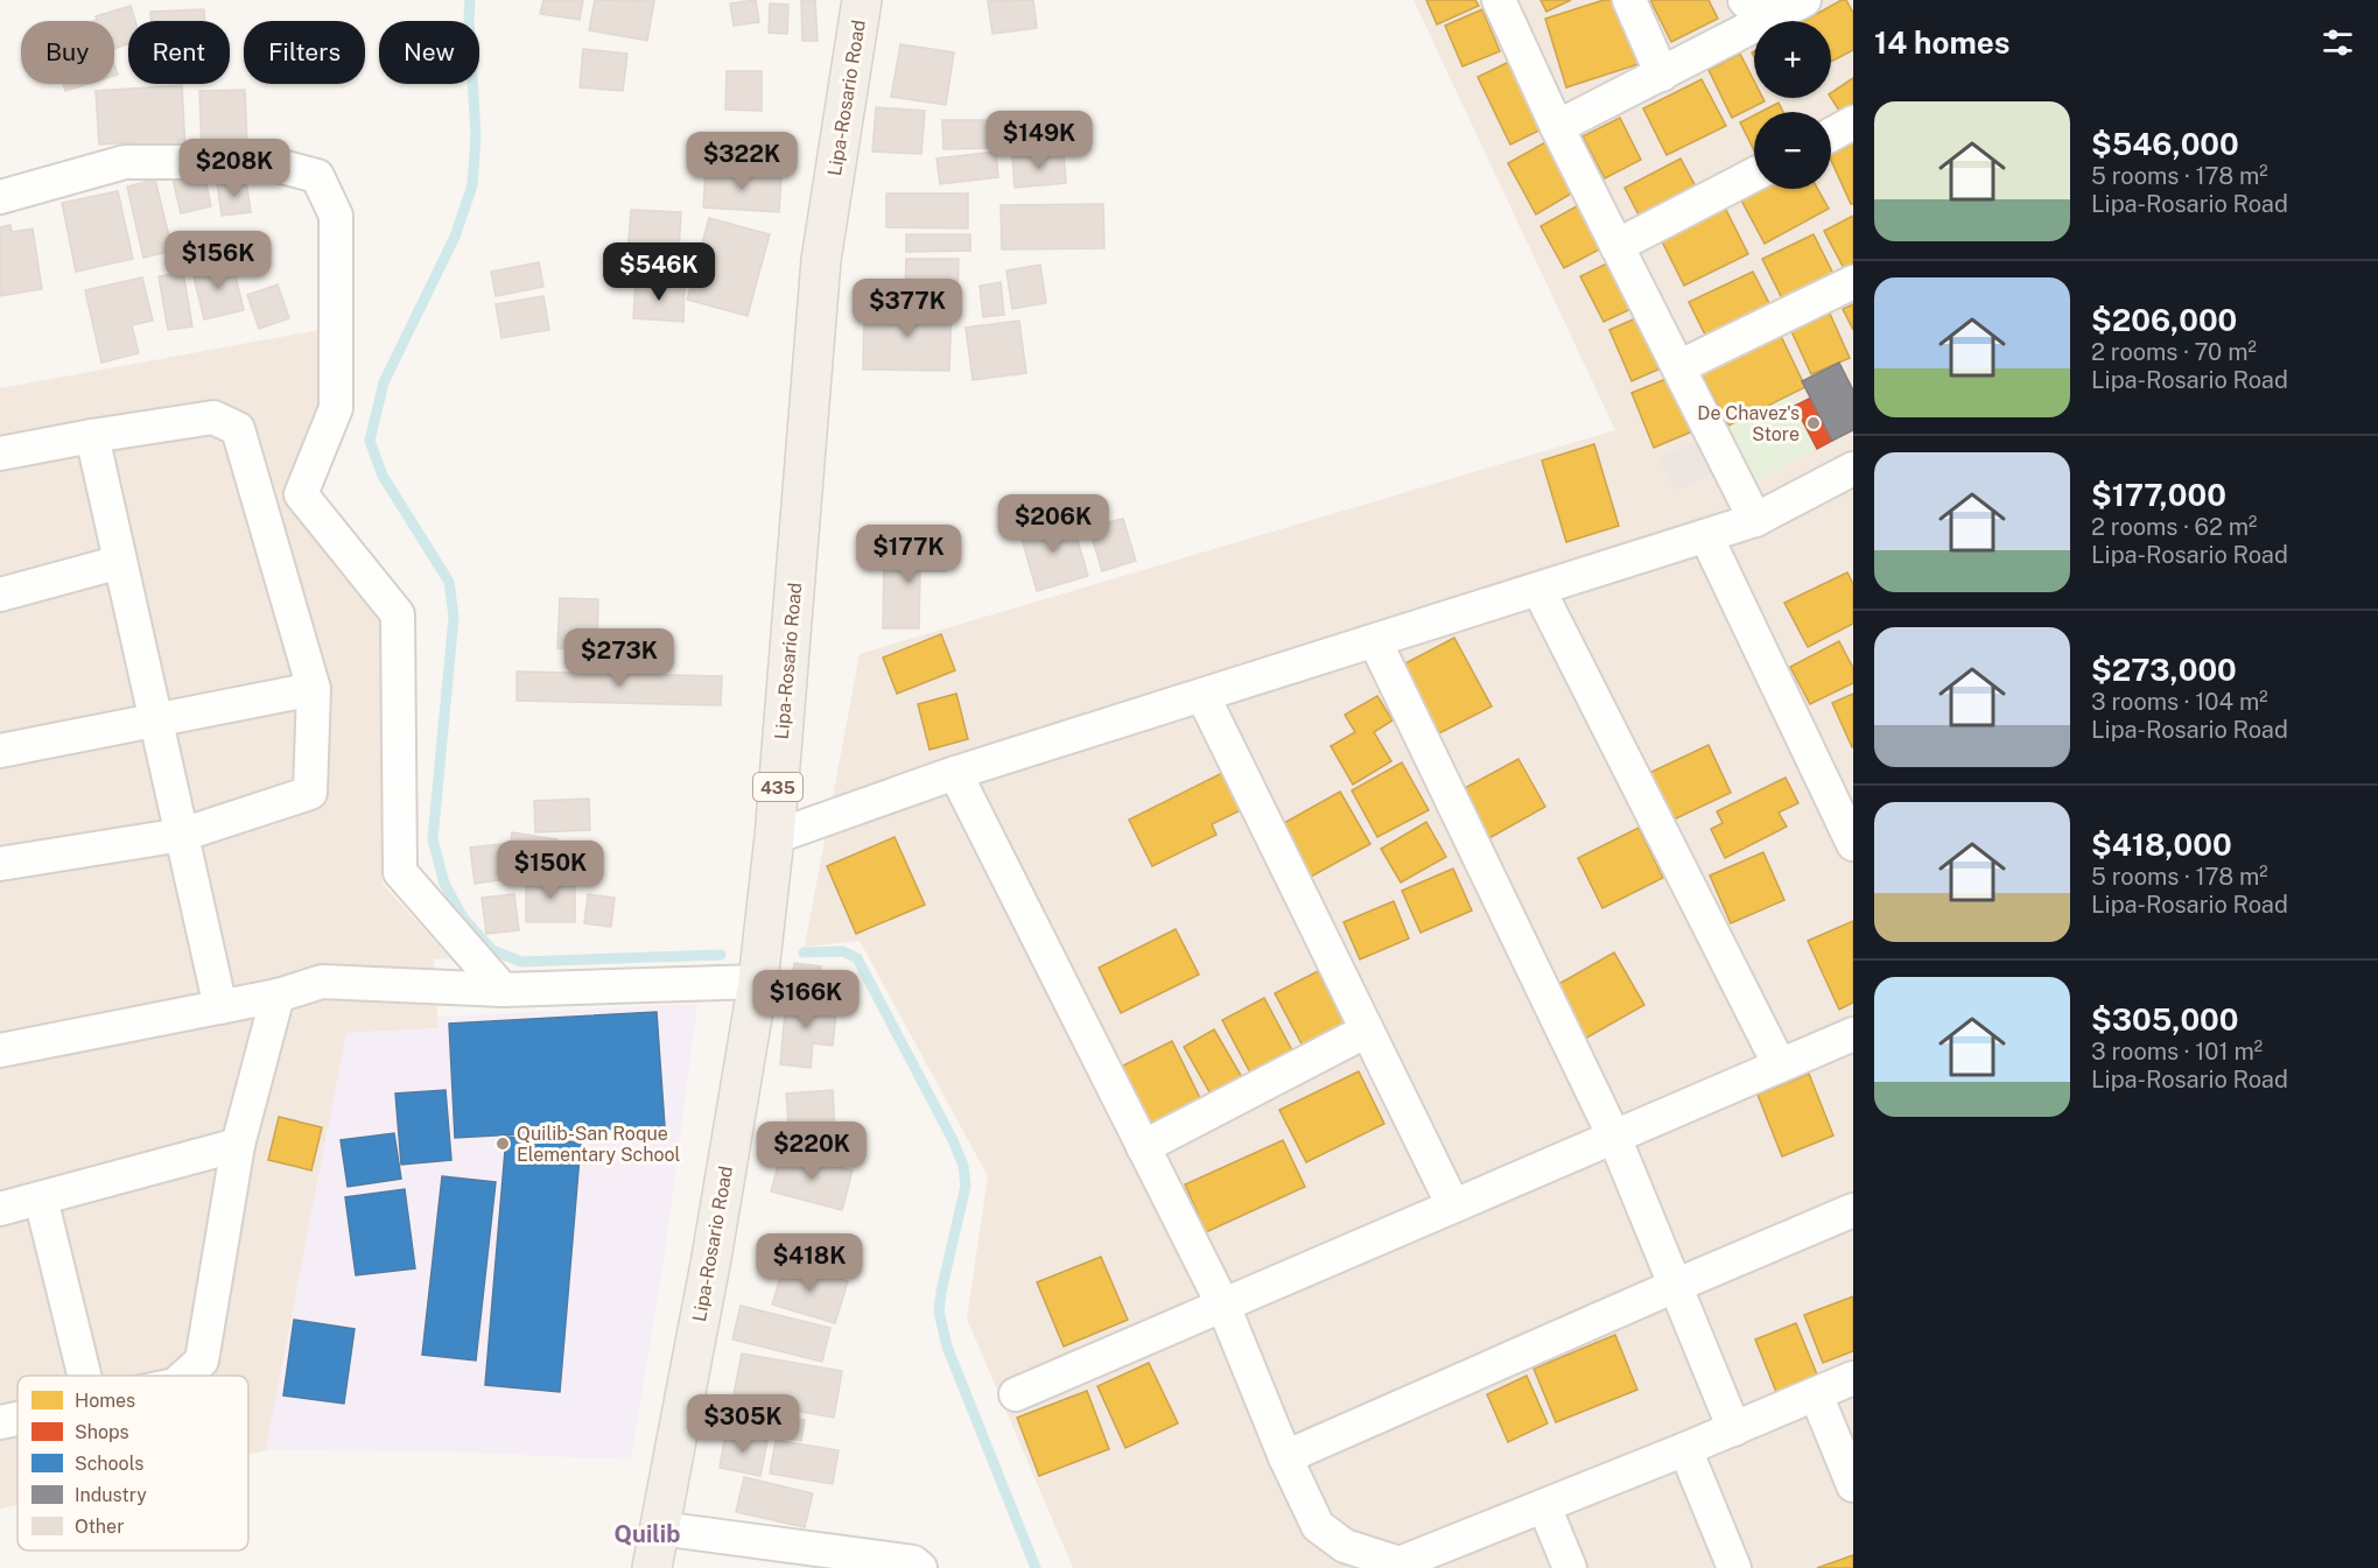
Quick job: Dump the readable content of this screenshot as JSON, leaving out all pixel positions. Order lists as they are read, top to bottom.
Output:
{
  "streets": {
    "main road": ["Lipa-Rosario Road", "435"]
  },
  "districts": ["Quilib"],
  "places": ["De Chavez's Store", "Quilib-San Roque Elementary School"],
  "legend": [
    "Homes",
    "Shops",
    "Schools",
    "Industry",
    "Other"
  ],
  "page": {
    "heading": "14 homes",
    "map_buttons": ["+", "−"],
    "chip": [
      "Buy",
      "Rent",
      "Filters",
      "New"
    ],
    "list": [
      {
        "name": "$546,000",
        "note": "5 rooms · 178 m² · Lipa-Rosario Road"
      },
      {
        "name": "$206,000",
        "note": "2 rooms · 70 m² · Lipa-Rosario Road"
      },
      {
        "name": "$177,000",
        "note": "2 rooms · 62 m² · Lipa-Rosario Road"
      },
      {
        "name": "$273,000",
        "note": "3 rooms · 104 m² · Lipa-Rosario Road"
      },
      {
        "name": "$418,000",
        "note": "5 rooms · 178 m² · Lipa-Rosario Road"
      },
      {
        "name": "$305,000",
        "note": "3 rooms · 101 m² · Lipa-Rosario Road"
      }
    ],
    "price": [
      "$149K",
      "$322K",
      "$208K",
      "$156K",
      "$546K",
      "$377K",
      "$206K",
      "$177K",
      "$273K",
      "$150K",
      "$166K",
      "$220K",
      "$418K",
      "$305K"
    ]
  }
}
